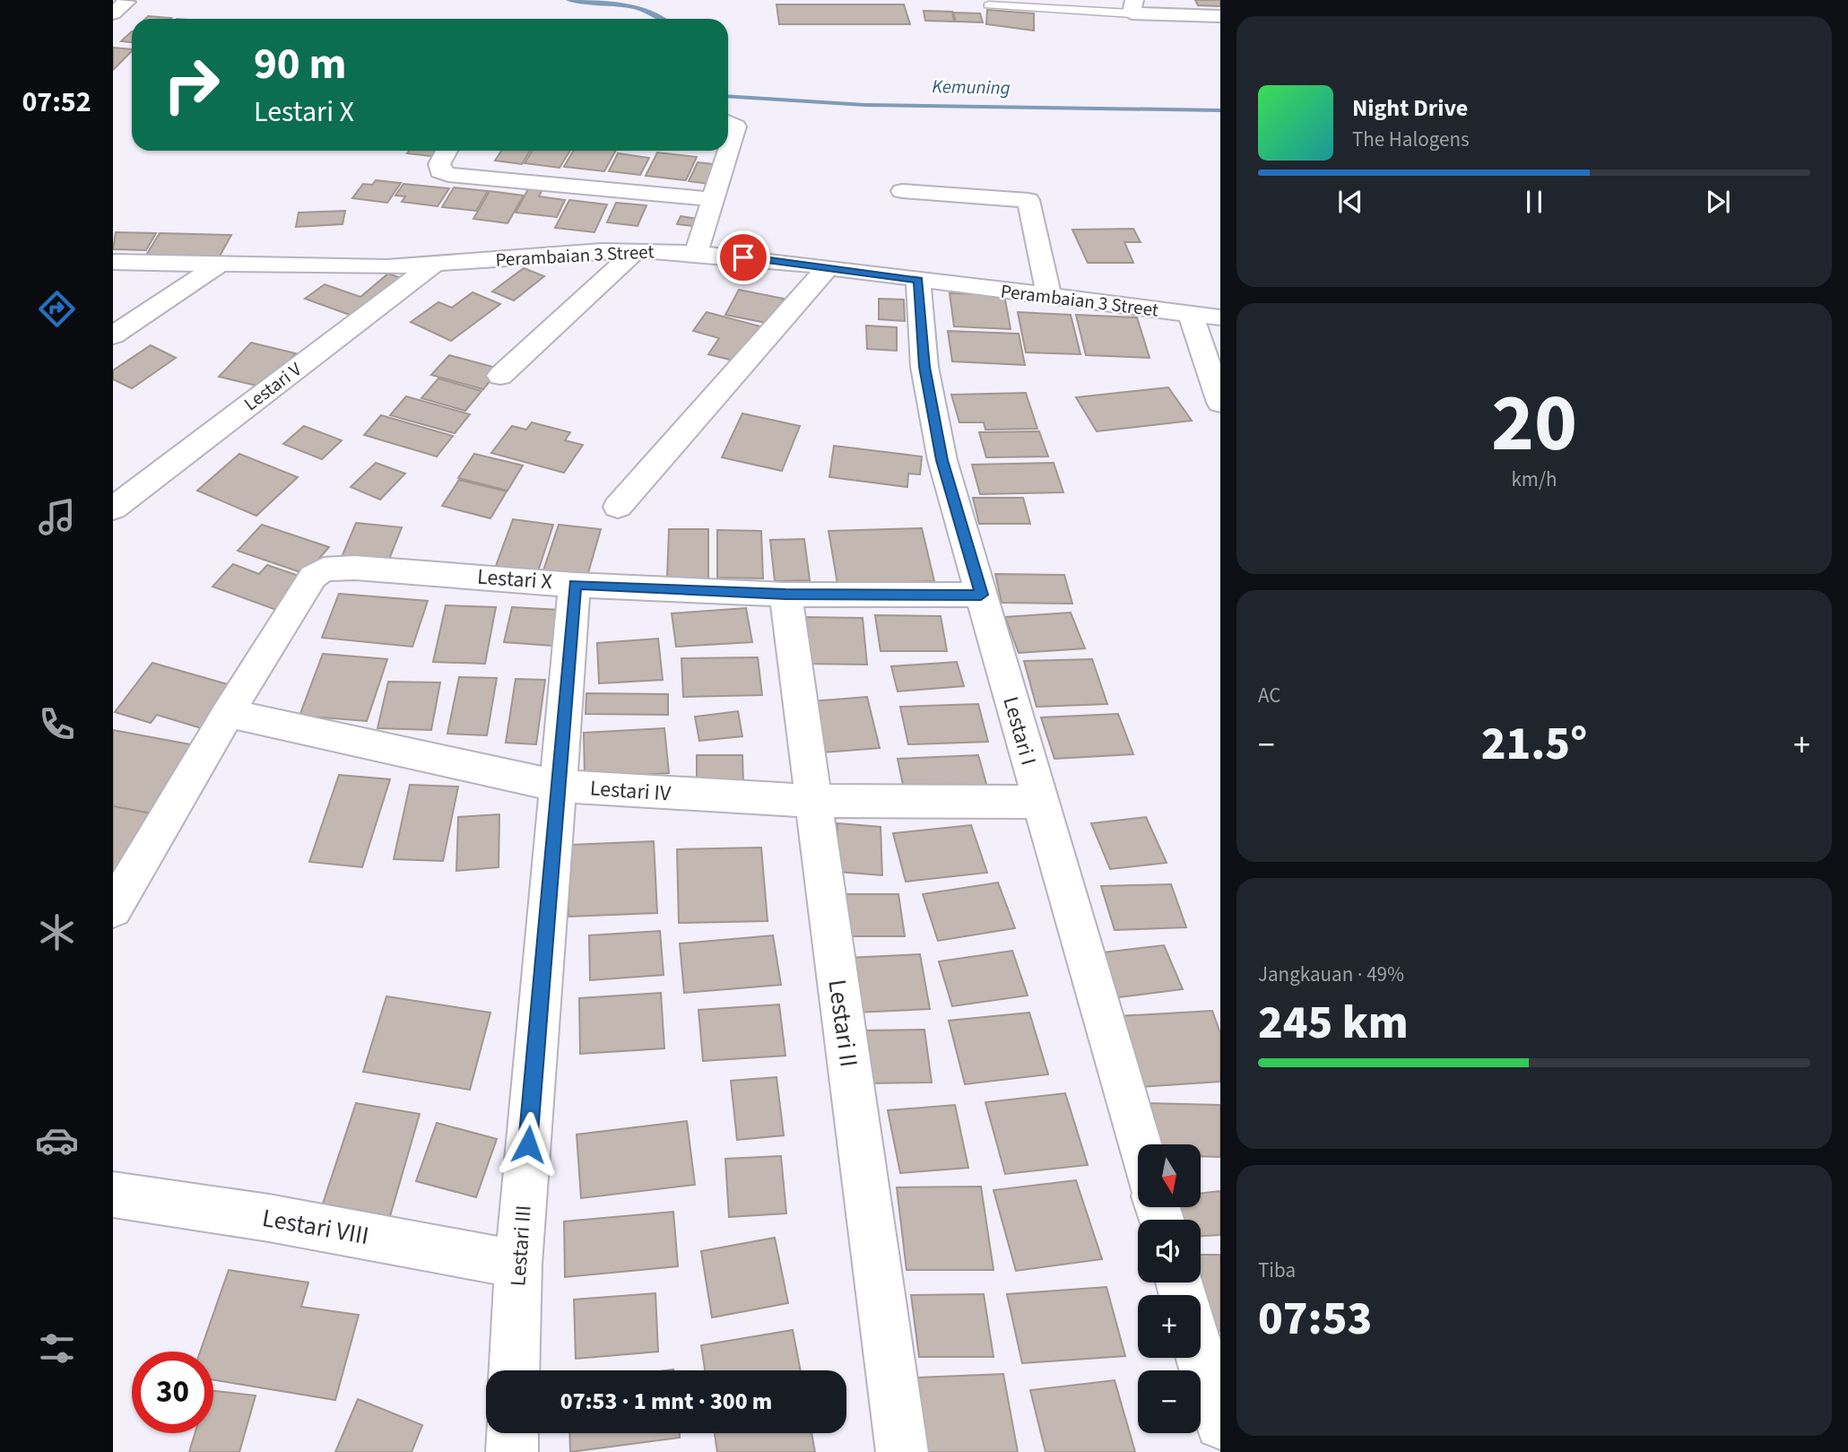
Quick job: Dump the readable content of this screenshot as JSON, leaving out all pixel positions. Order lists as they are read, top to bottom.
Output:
{
  "streets": {
    "street": [
      "Perambaian 3 Street",
      "Lestari V",
      "Lestari X",
      "Lestari I",
      "Lestari IV",
      "Lestari II",
      "Lestari VIII",
      "Lestari III"
    ]
  },
  "crossings": [
    ["Perambaian 3 Street", "Lestari V"],
    ["Perambaian 3 Street", "Lestari I"],
    ["Lestari X", "Lestari I"],
    ["Lestari X", "Lestari IV"],
    ["Lestari X", "Lestari II"],
    ["Lestari X", "Lestari III"],
    ["Lestari I", "Lestari IV"],
    ["Lestari IV", "Lestari II"],
    ["Lestari IV", "Lestari III"],
    ["Lestari VIII", "Lestari III"]
  ],
  "water": ["Kemuning"],
  "north": "bottom",
  "page": {
    "tabs": "07:52",
    "turn": ["90 m", "Lestari X"],
    "song": ["Night Drive", "The Halogens"],
    "tile": [
      ["20", "km/h"],
      "AC",
      ["Jangkauan · 49%", "245 km"],
      ["Tiba", "07:53"]
    ],
    "heat": ["−", "21.5°", "+"],
    "map_buttons": ["+", "−"],
    "limit": "30",
    "trip": "07:53 · 1 mnt · 300 m"
  }
}
